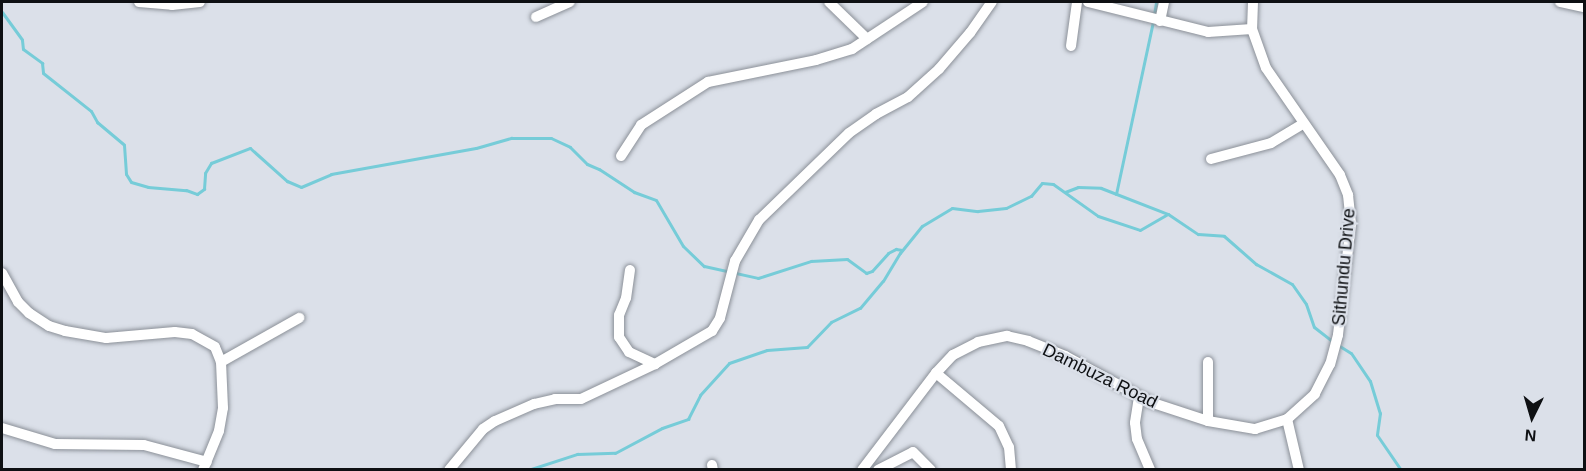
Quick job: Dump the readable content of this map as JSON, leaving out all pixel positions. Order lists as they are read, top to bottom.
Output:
{
  "streets": {
    "street": ["Sithundu Drive", "Dambuza Road"]
  },
  "crossings": [
    ["Sithundu Drive", "Dambuza Road"]
  ],
  "north": "bottom"
}
